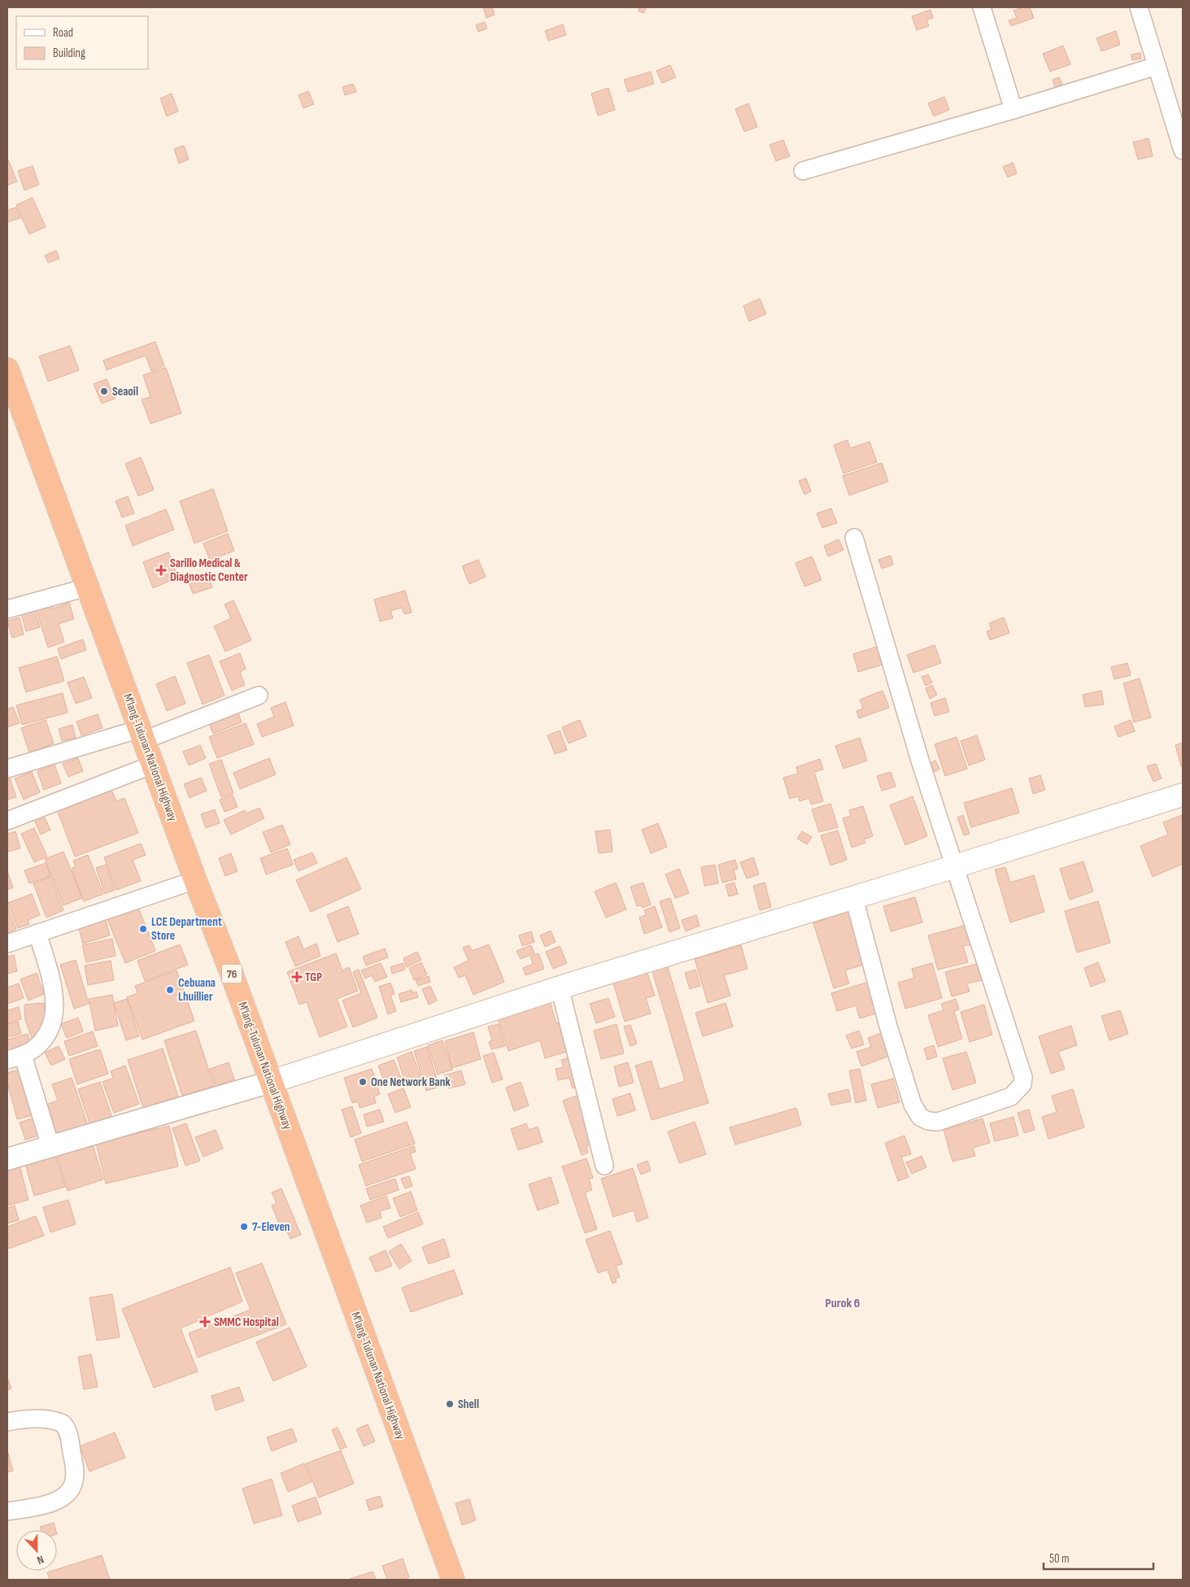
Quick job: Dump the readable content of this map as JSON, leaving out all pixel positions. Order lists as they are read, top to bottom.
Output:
{
  "streets": {
    "highway": ["M'lang-Tulunan National Highway", "76"]
  },
  "districts": ["Purok 6"],
  "places": {
    "other": [
      "Seaoil",
      "LCE Department Store",
      "Cebuana Lhuillier",
      "One Network Bank",
      "7-Eleven",
      "Shell"
    ],
    "health": ["Sarillo Medical & Diagnostic Center", "TGP", "SMMC Hospital"]
  },
  "legend": ["Road", "Building"],
  "scale_bar": "50 m",
  "north": "bottom"
}
